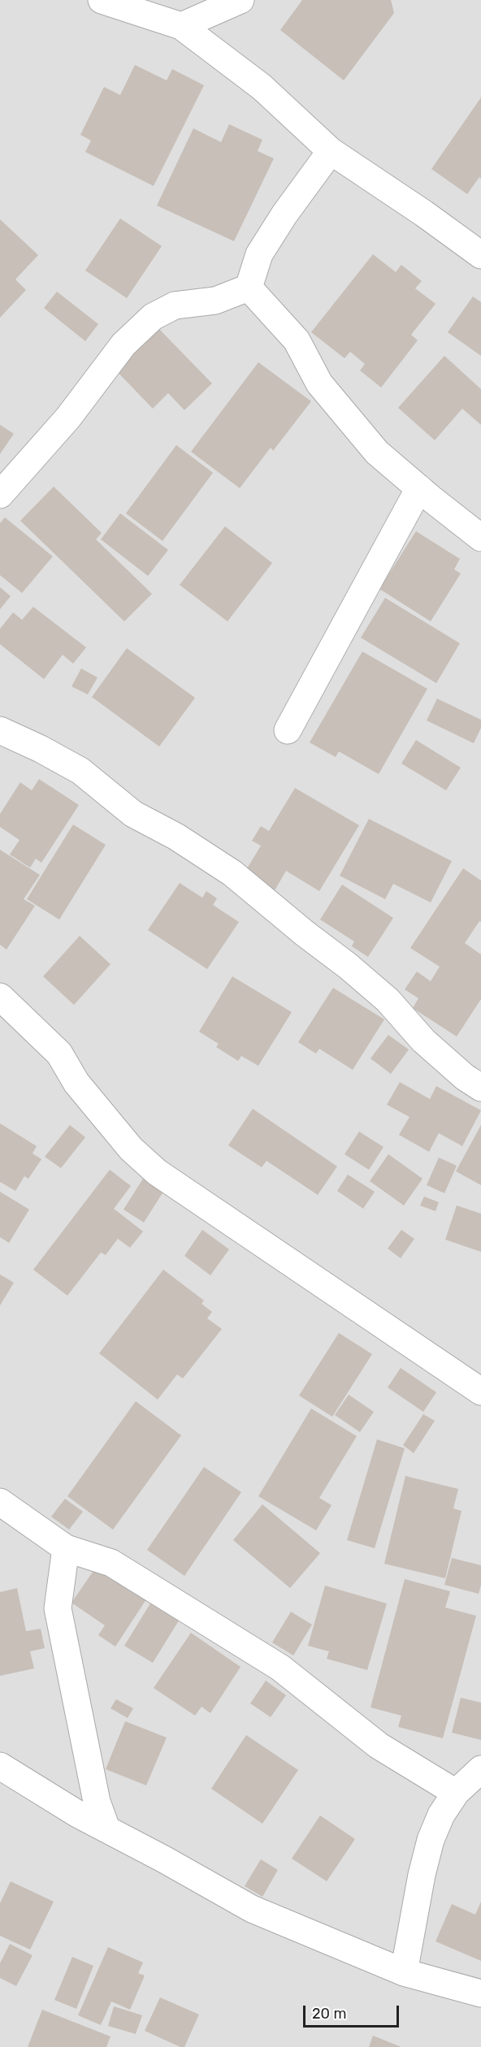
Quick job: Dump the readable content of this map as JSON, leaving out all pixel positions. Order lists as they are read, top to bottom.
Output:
{
  "scale_bar": "20 m"
}
